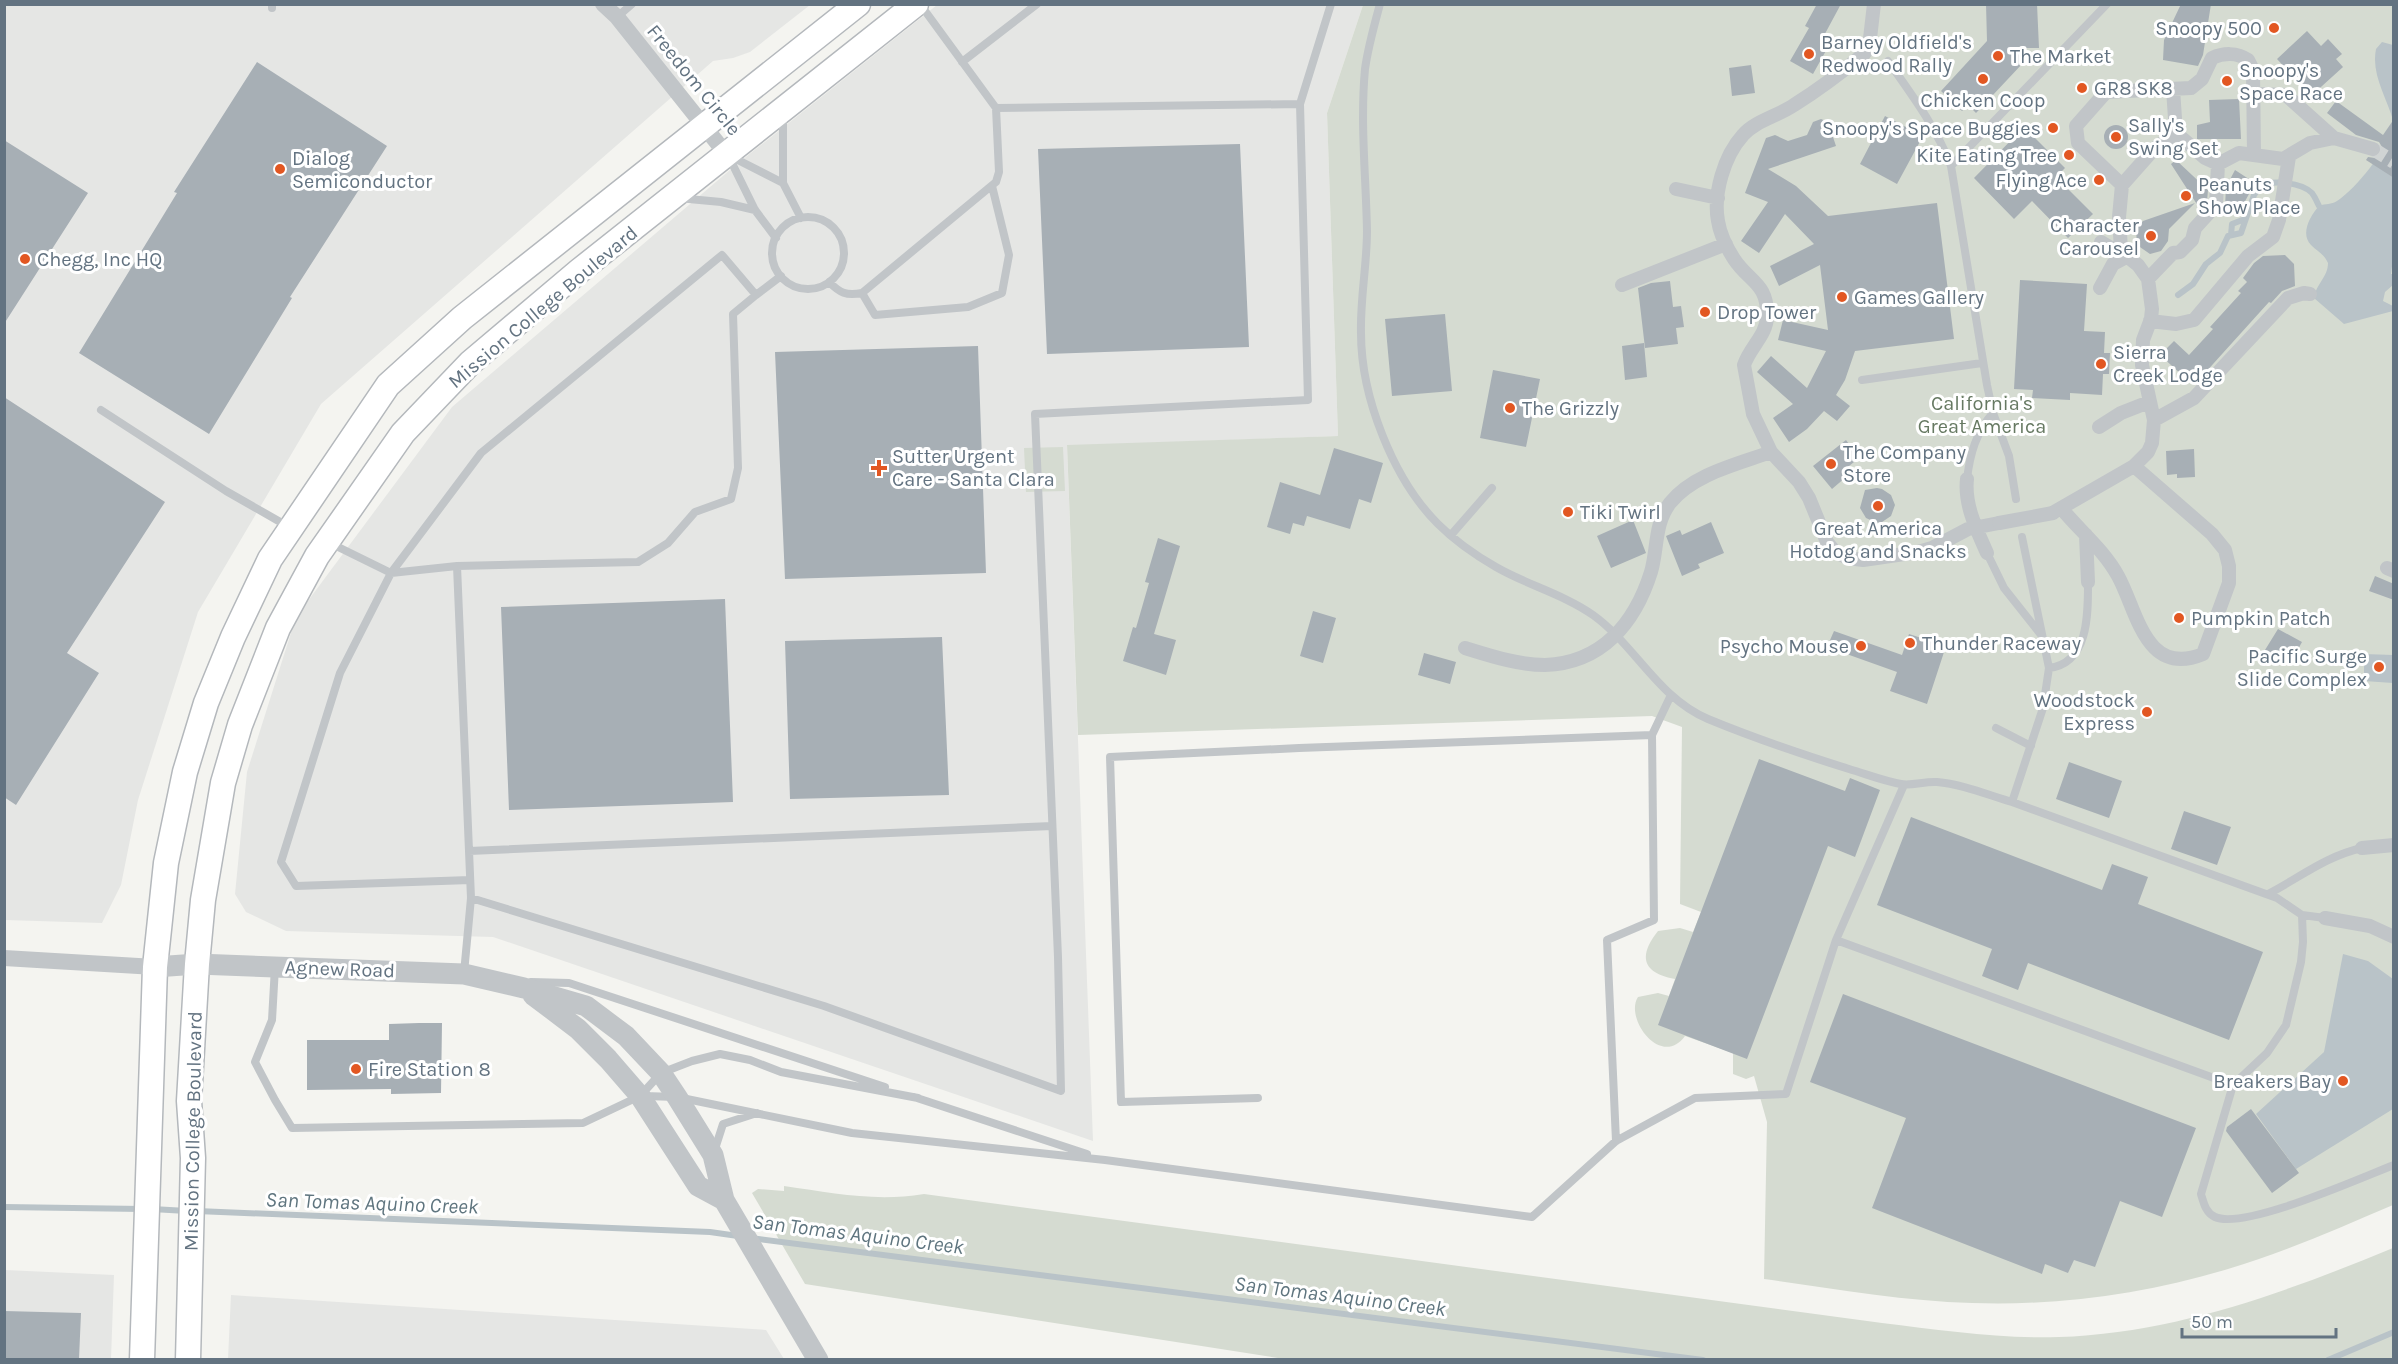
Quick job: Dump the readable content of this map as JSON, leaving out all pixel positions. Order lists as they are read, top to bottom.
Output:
{
  "streets": {
    "main road": ["Mission College Boulevard"],
    "street": ["Freedom Circle", "Agnew Road"]
  },
  "crossings": [
    ["Freedom Circle", "Mission College Boulevard"],
    ["Mission College Boulevard", "Agnew Road"]
  ],
  "water": ["San Tomas Aquino Creek"],
  "parks": ["California's Great America"],
  "places": {
    "other": [
      "Snoopy 500",
      "Barney Oldfield's Redwood Rally",
      "The Market",
      "Chicken Coop",
      "Snoopy's Space Race",
      "GR8 SK8",
      "Snoopy's Space Buggies",
      "Sally's Swing Set",
      "Kite Eating Tree",
      "Dialog Semiconductor",
      "Flying Ace",
      "Peanuts Show Place",
      "Character Carousel",
      "Chegg, Inc HQ",
      "Games Gallery",
      "Drop Tower",
      "Sierra Creek Lodge",
      "The Grizzly",
      "The Company Store",
      "Great America Hotdog and Snacks",
      "Tiki Twirl",
      "Pumpkin Patch",
      "Thunder Raceway",
      "Psycho Mouse",
      "Pacific Surge Slide Complex",
      "Woodstock Express",
      "Fire Station 8",
      "Breakers Bay"
    ],
    "health": ["Sutter Urgent Care - Santa Clara"]
  },
  "scale_bar": "50 m"
}
